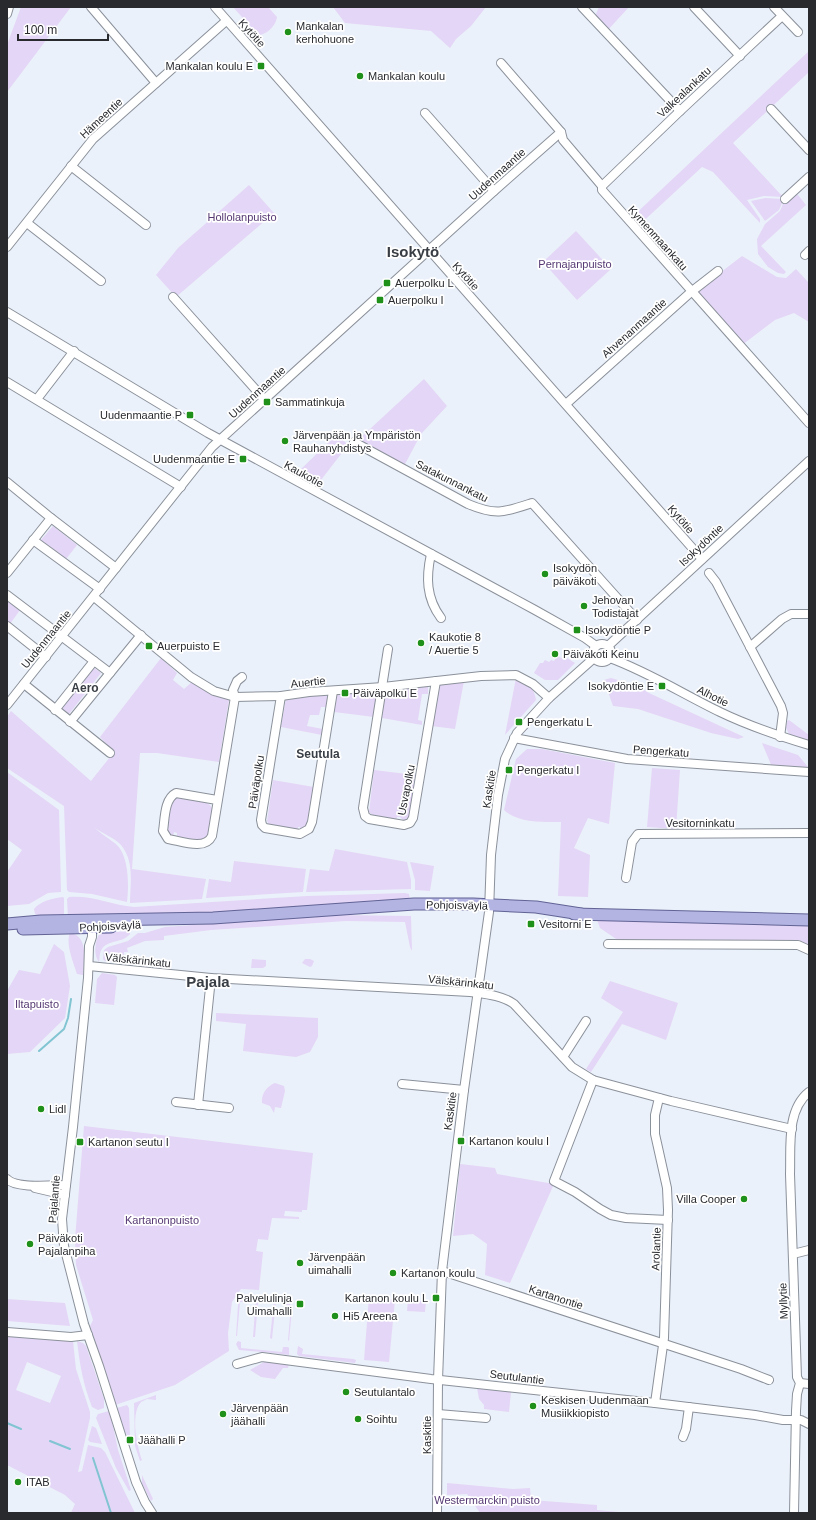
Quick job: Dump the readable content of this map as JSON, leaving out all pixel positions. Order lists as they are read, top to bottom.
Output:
{
  "streets": {
    "main road": ["Pohjoisväylä"],
    "street": [
      "Kytötie",
      "Valkealankatu",
      "Hämeentie",
      "Uudenmaantie",
      "Kymenmaankatu",
      "Ahvenanmaantie",
      "Kaukotie",
      "Satakunnankatu",
      "Isokydöntie",
      "Auertie",
      "Alhotie",
      "Pengerkatu",
      "Päiväpolku",
      "Kaskitie",
      "Usvapolku",
      "Vesitorninkatu",
      "Välskärinkatu",
      "Pajalantie",
      "Arolantie",
      "Kartanontie",
      "Myllytie",
      "Seutulantie"
    ]
  },
  "crossings": [
    ["Kytötie", "Hämeentie"],
    ["Kytötie", "Uudenmaantie"],
    ["Kytötie", "Ahvenanmaantie"],
    ["Kytötie", "Isokydöntie"],
    ["Valkealankatu", "Kymenmaankatu"],
    ["Uudenmaantie", "Kymenmaankatu"],
    ["Uudenmaantie", "Kaukotie"],
    ["Uudenmaantie", "Auertie"],
    ["Kymenmaankatu", "Ahvenanmaantie"],
    ["Kaukotie", "Isokydöntie"],
    ["Kaukotie", "Alhotie"],
    ["Satakunnankatu", "Isokydöntie"],
    ["Isokydöntie", "Alhotie"],
    ["Auertie", "Päiväpolku"],
    ["Auertie", "Kaskitie"],
    ["Auertie", "Usvapolku"],
    ["Pengerkatu", "Kaskitie"],
    ["Kaskitie", "Pohjoisväylä"],
    ["Kaskitie", "Välskärinkatu"],
    ["Kaskitie", "Kartanontie"],
    ["Kaskitie", "Seutulantie"],
    ["Pohjoisväylä", "Pajalantie"],
    ["Välskärinkatu", "Pajalantie"],
    ["Välskärinkatu", "Arolantie"],
    ["Välskärinkatu", "Myllytie"],
    ["Arolantie", "Kartanontie"],
    ["Arolantie", "Seutulantie"],
    ["Myllytie", "Seutulantie"]
  ],
  "districts": [
    "Isokytö",
    "Aero",
    "Seutula",
    "Pajala"
  ],
  "parks": [
    "Hollolanpuisto",
    "Pernajanpuisto",
    "Iltapuisto",
    "Kartanonpuisto",
    "Westermarckin puisto"
  ],
  "places": {
    "other": [
      "Mankalan kerhohuone",
      "Mankalan koulu",
      "Järvenpään ja Ympäristön Rauhanyhdistys",
      "Isokydön päiväkoti",
      "Jehovan Todistajat",
      "Kaukotie 8 / Auertie 5",
      "Päiväkoti Keinu",
      "Lidl",
      "Villa Cooper",
      "Päiväkoti Pajalanpiha",
      "Järvenpään uimahalli",
      "Kartanon koulu",
      "Hi5 Areena",
      "Seutulantalo",
      "Keskisen Uudenmaan Musiikkiopisto",
      "Järvenpään jäähalli",
      "Soihtu",
      "ITAB"
    ],
    "transit": [
      "Mankalan koulu E",
      "Auerpolku L",
      "Auerpolku I",
      "Sammatinkuja",
      "Uudenmaantie P",
      "Uudenmaantie E",
      "Isokydöntie P",
      "Auerpuisto E",
      "Isokydöntie E",
      "Päiväpolku E",
      "Pengerkatu L",
      "Pengerkatu I",
      "Vesitorni E",
      "Kartanon koulu I",
      "Kartanon seutu I",
      "Kartanon koulu L",
      "Palvelulinja Uimahalli",
      "Jäähalli P"
    ]
  },
  "scale_bar": "100 m"
}
